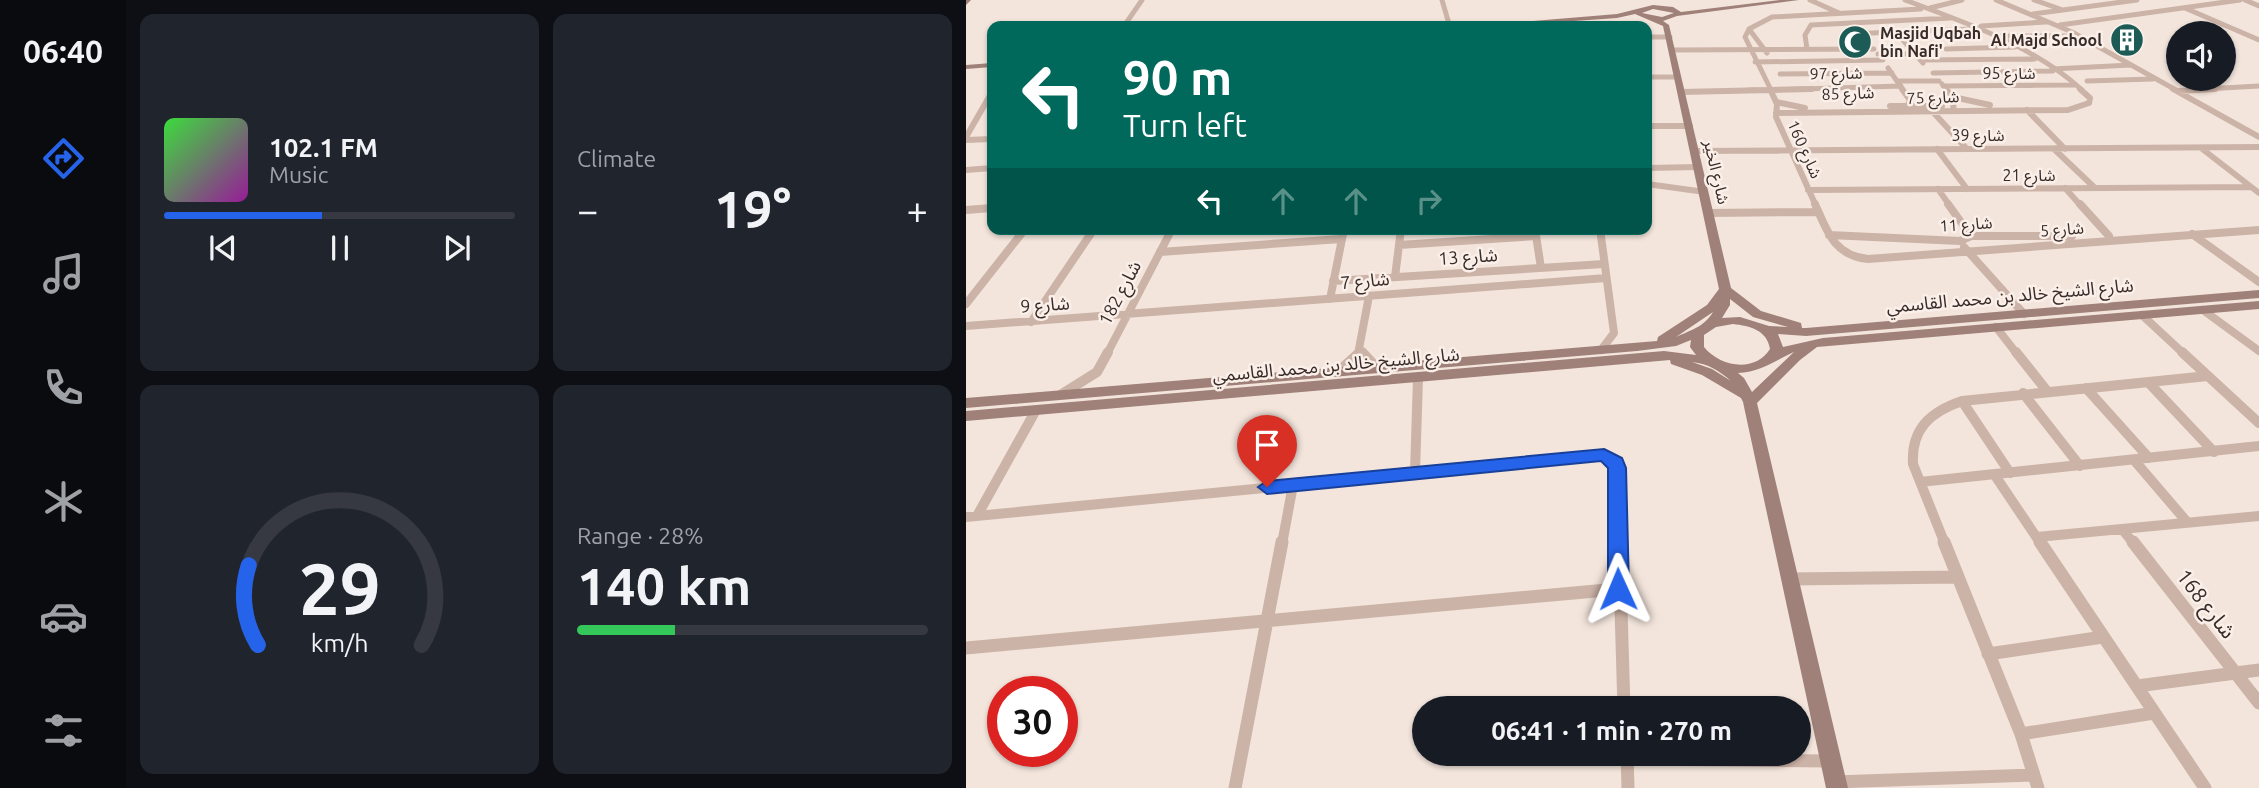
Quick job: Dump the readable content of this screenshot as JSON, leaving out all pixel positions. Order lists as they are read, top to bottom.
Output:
{
  "streets": {
    "street": [
      "شارع 97",
      "شارع 95",
      "شارع 85",
      "شارع 75",
      "شارع 39",
      "شارع 160",
      "شارع الخير",
      "شارع 21",
      "شارع 11",
      "شارع 5",
      "شارع 13",
      "شارع 7",
      "شارع 182",
      "شارع الشيخ خالد بن محمد القاسمي",
      "شارع 9",
      "شارع 168"
    ]
  },
  "crossings": [
    ["شارع 97", "شارع 95"],
    ["شارع 97", "شارع 85"],
    ["شارع 97", "شارع 160"],
    ["شارع 85", "شارع 75"],
    ["شارع 85", "شارع 160"],
    ["شارع 75", "شارع 160"],
    ["شارع 39", "شارع 160"],
    ["شارع 39", "شارع الخير"],
    ["شارع 160", "شارع 21"],
    ["شارع 160", "شارع 11"],
    ["شارع 160", "شارع 5"],
    ["شارع 11", "شارع 5"],
    ["شارع 7", "شارع 182"],
    ["شارع 7", "شارع 9"],
    ["شارع 182", "شارع 9"]
  ],
  "places": {
    "building": ["Al Majd School"],
    "mosque": ["Masjid Uqbah bin Nafi'"]
  },
  "page": {
    "tabs": "06:40",
    "tile": [
      "Climate",
      ["Range · 28%", "140 km"]
    ],
    "turn": ["90 m", "Turn left"],
    "song": ["102.1 FM", "Music"],
    "heat": ["−", "19°", "+"],
    "limit": "30",
    "trip": "06:41 · 1 min · 270 m",
    "gauge": ["29", "km/h"]
  }
}
